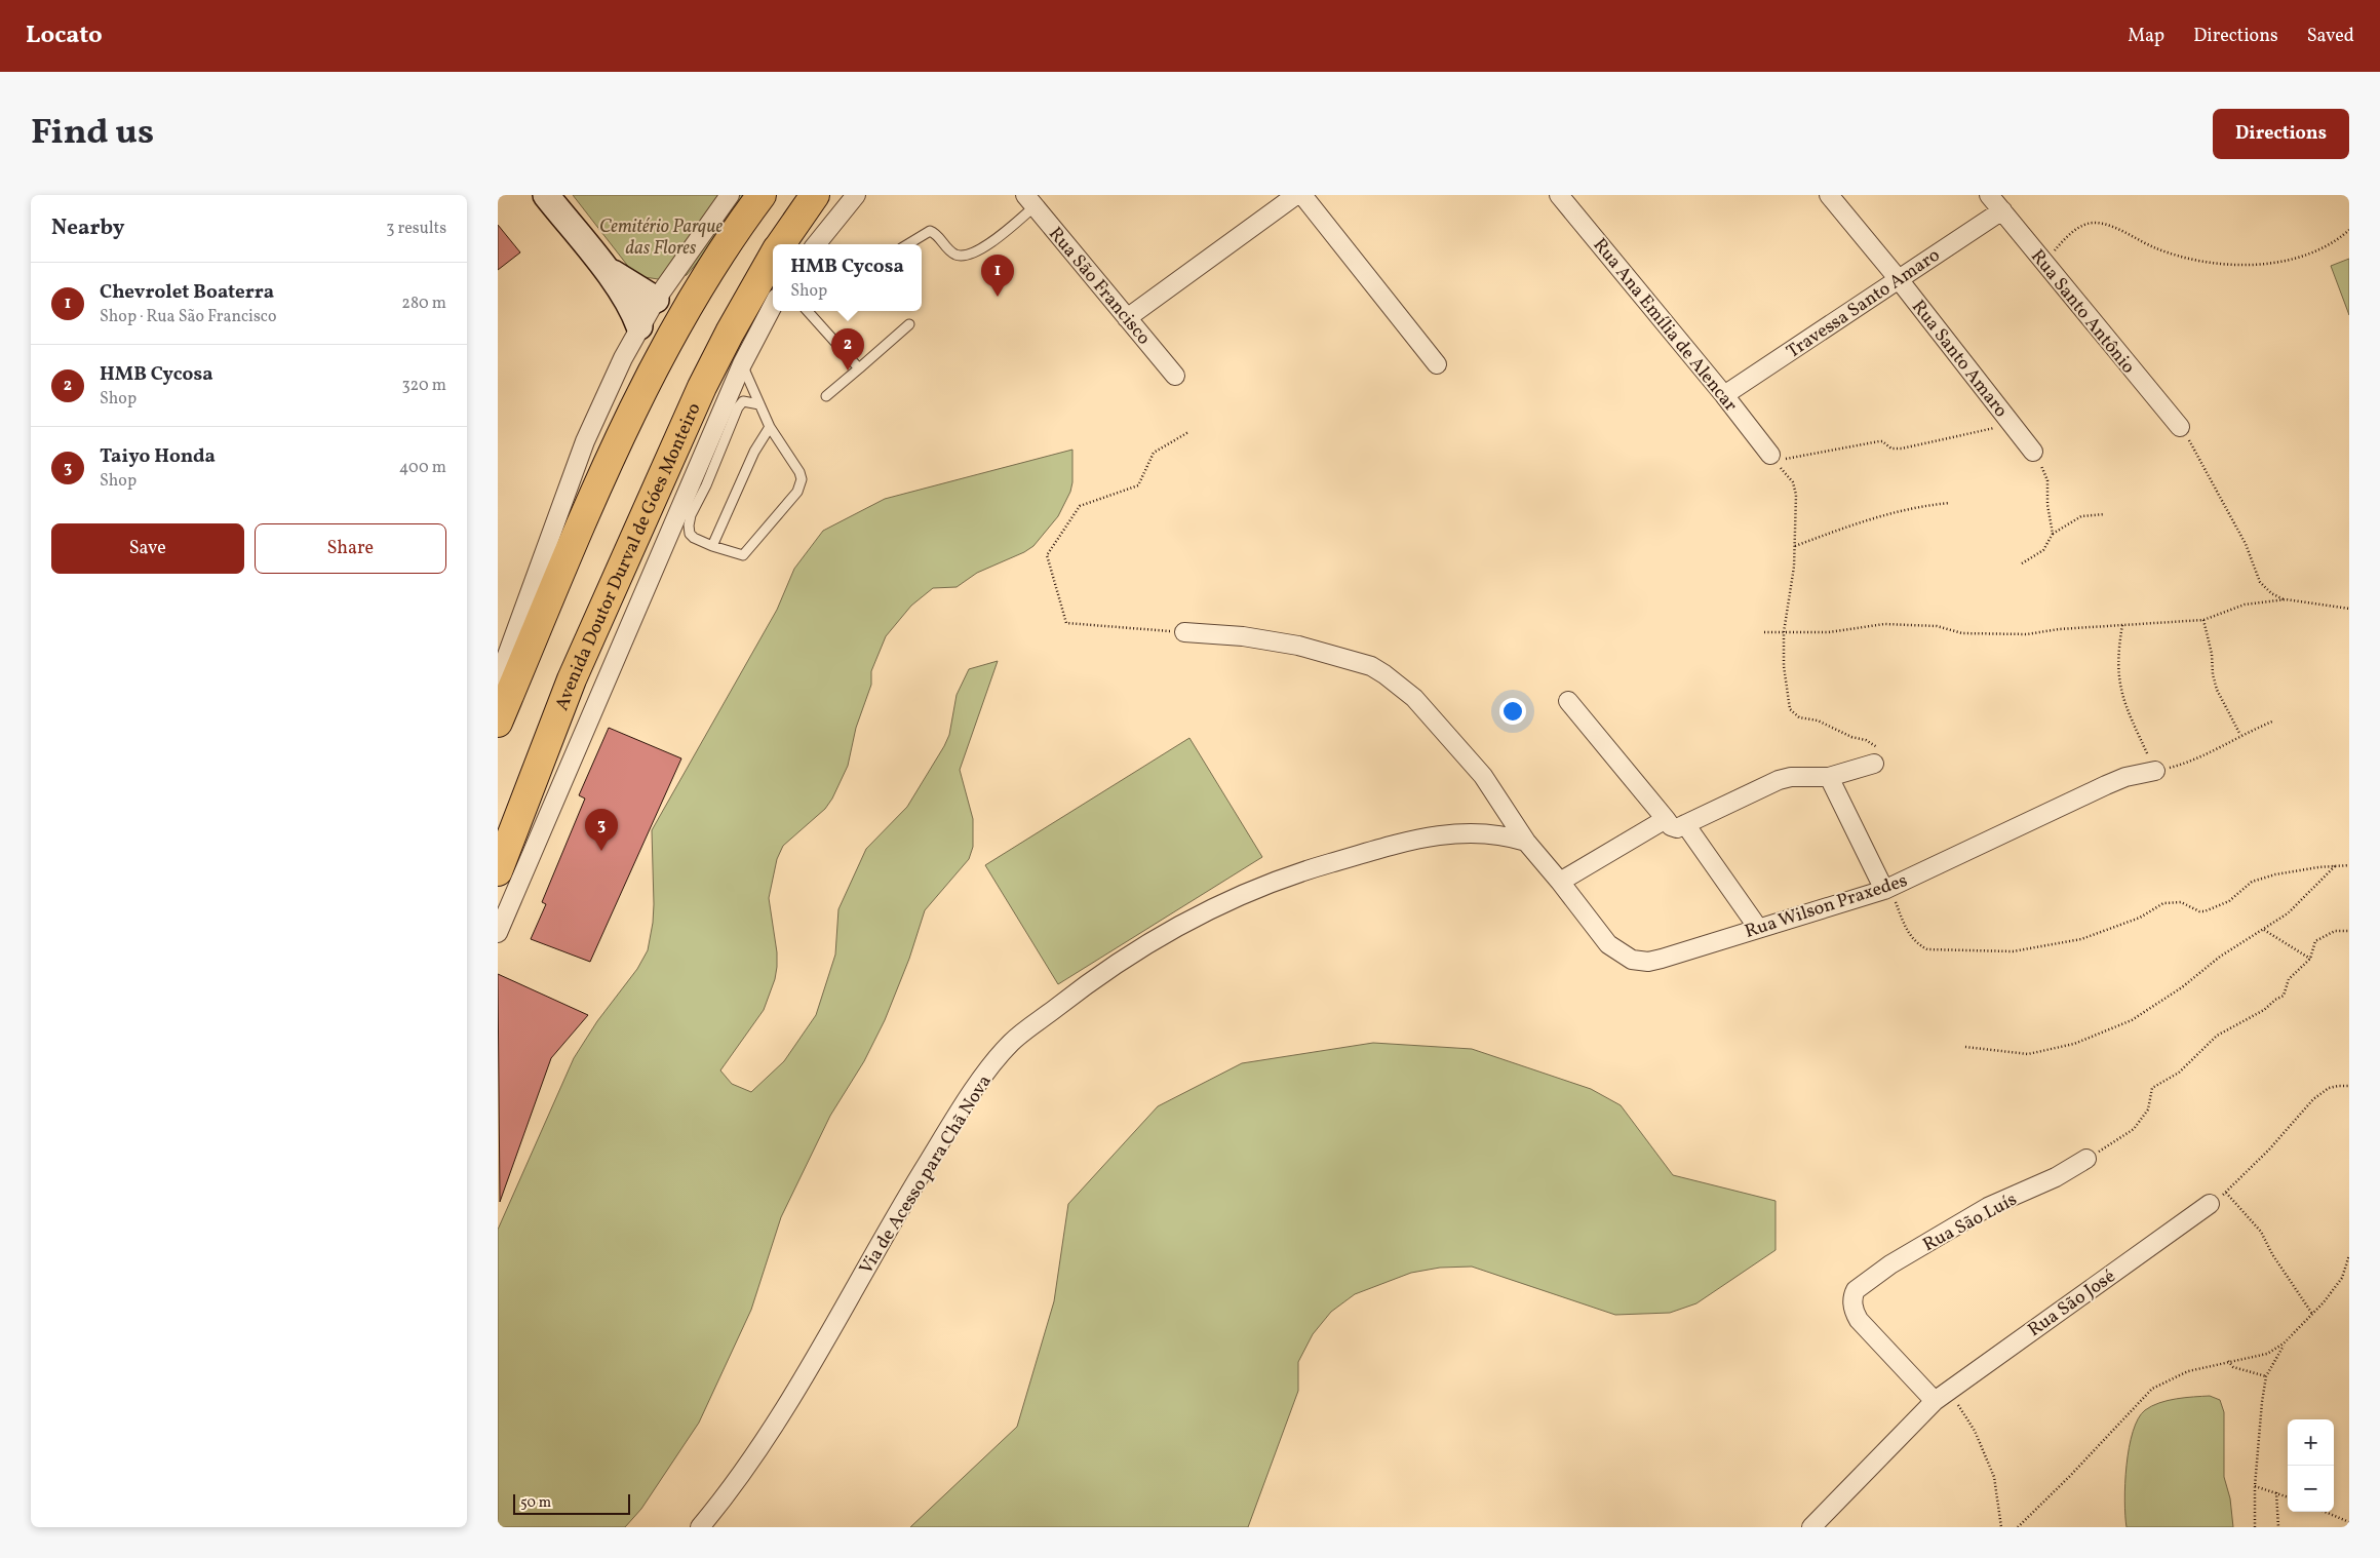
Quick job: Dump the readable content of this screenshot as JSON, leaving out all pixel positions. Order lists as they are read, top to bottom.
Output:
{
  "streets": {
    "highway": ["Avenida Doutor Durval de Góes Monteiro"],
    "street": [
      "Rua São Francisco",
      "Travessa Santo Amaro",
      "Rua Santo Antônio",
      "Rua Ana Emília de Alencar",
      "Rua Santo Amaro",
      "Rua Wilson Praxedes",
      "Via de Acesso para Chã Nova",
      "Rua São Luís",
      "Rua São José"
    ]
  },
  "crossings": [
    ["Travessa Santo Amaro", "Rua Santo Antônio"],
    ["Travessa Santo Amaro", "Rua Ana Emília de Alencar"],
    ["Travessa Santo Amaro", "Rua Santo Amaro"],
    ["Rua Wilson Praxedes", "Via de Acesso para Chã Nova"],
    ["Rua São Luís", "Rua São José"]
  ],
  "parks": ["Cemitério Parque das Flores"],
  "scale_bar": "50 m",
  "page": {
    "header": "Locato",
    "nav": ["Map", "Directions", "Saved"],
    "title": "Find us",
    "buttons": [
      "Directions",
      ["Save", "Share"]
    ],
    "heading": ["Nearby", "3 results"],
    "popup": ["HMB Cycosa", "Shop"],
    "pins": ["1", "2", "3"],
    "list": [
      {
        "mark": "1",
        "name": "Chevrolet Boaterra",
        "note": "Shop · Rua São Francisco",
        "value": "280 m"
      },
      {
        "mark": "2",
        "name": "HMB Cycosa",
        "note": "Shop",
        "value": "320 m"
      },
      {
        "mark": "3",
        "name": "Taiyo Honda",
        "note": "Shop",
        "value": "400 m"
      }
    ],
    "map_buttons": ["+", "−"],
    "scale": "50 m"
  }
}
